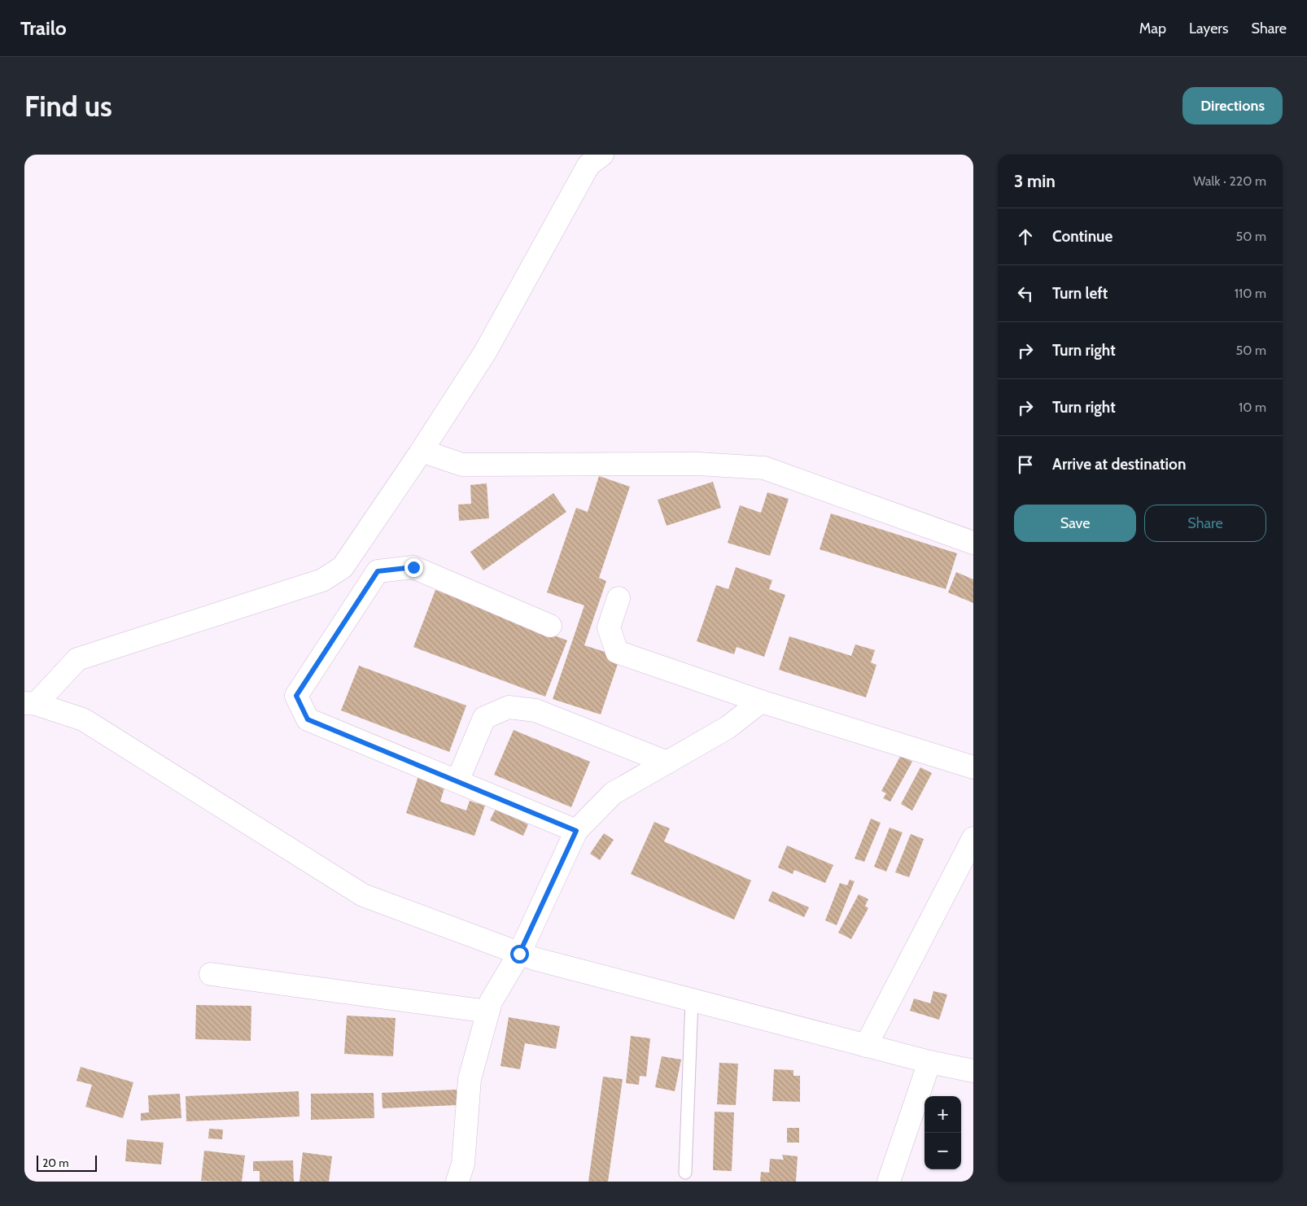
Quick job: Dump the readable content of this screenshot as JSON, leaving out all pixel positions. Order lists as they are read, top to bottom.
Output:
{
  "scale_bar": "20 m",
  "page": {
    "header": "Trailo",
    "nav": ["Map", "Layers", "Share"],
    "buttons": [
      "Directions",
      ["Save", "Share"]
    ],
    "title": "Find us",
    "heading": ["3 min", "Walk · 220 m"],
    "list": [
      ["Continue", "50 m"],
      ["Turn left", "110 m"],
      ["Turn right", "50 m"],
      ["Turn right", "10 m"],
      "Arrive at destination"
    ],
    "map_buttons": ["+", "−"],
    "scale": "20 m"
  }
}
